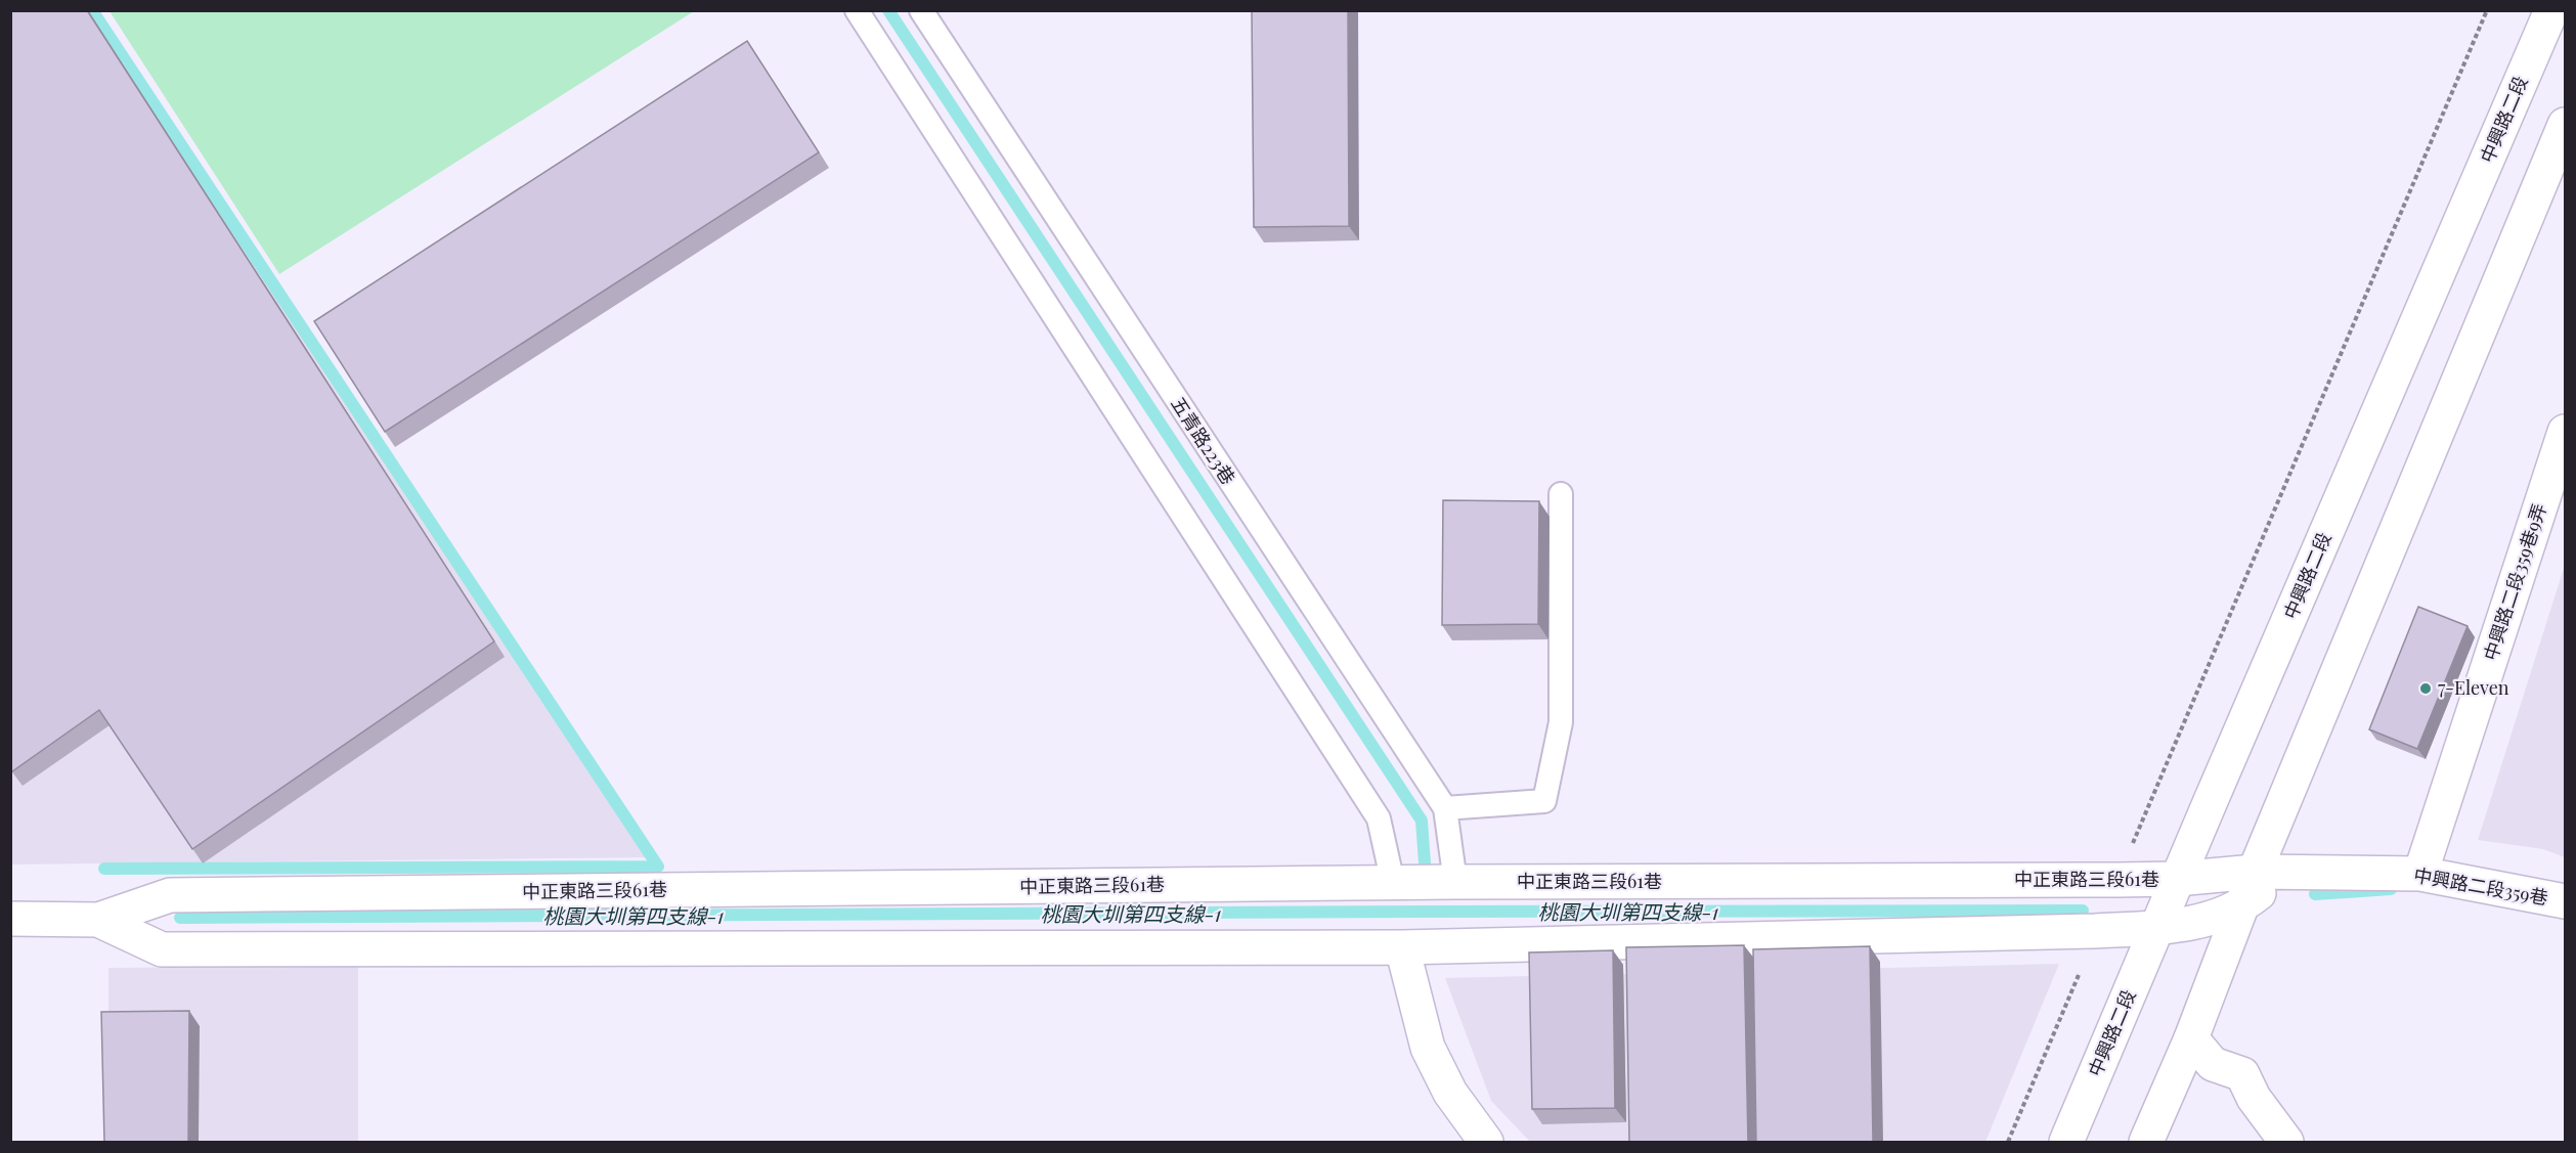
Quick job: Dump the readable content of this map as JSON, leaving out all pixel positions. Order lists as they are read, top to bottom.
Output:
{
  "streets": {
    "street": [
      "中興路二段",
      "中興路二段359巷9弄",
      "中正東路三段61巷",
      "中興路二段359巷"
    ],
    "lane": ["五青路223巷"]
  },
  "crossings": [
    ["中興路二段", "中正東路三段61巷"],
    ["中興路二段", "中興路二段359巷"],
    ["五青路223巷", "中正東路三段61巷"],
    ["中興路二段359巷9弄", "中興路二段359巷"],
    ["中正東路三段61巷", "中興路二段359巷"]
  ],
  "water": ["桃園大圳第四支線-1"],
  "places": ["7-Eleven"]
}
